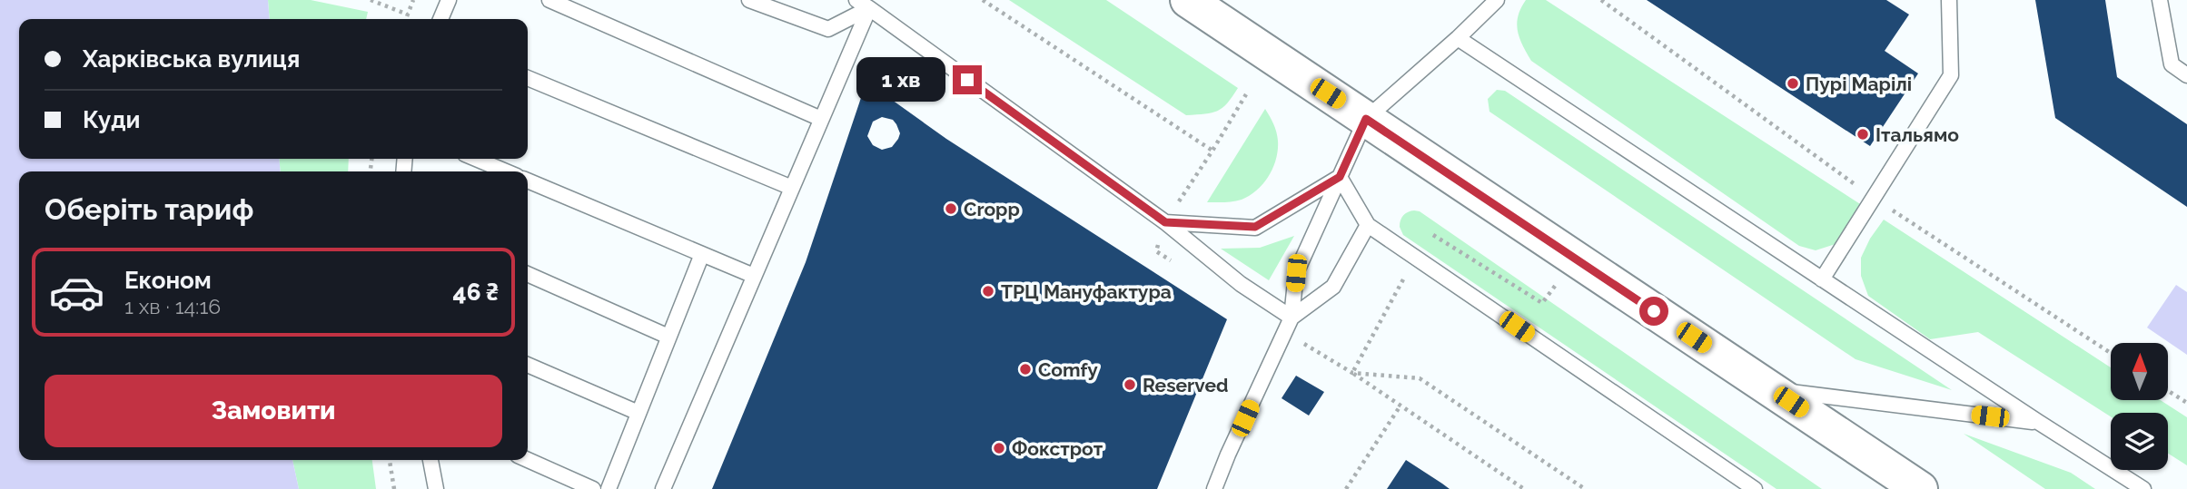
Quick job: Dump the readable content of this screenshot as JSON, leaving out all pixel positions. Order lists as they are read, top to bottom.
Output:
{
  "places": [
    "Пурі Марілі",
    "Італьямо",
    "Cropp",
    "ТРЦ Мануфактура",
    "Comfy",
    "Reserved",
    "Фокстрот"
  ],
  "north": "top",
  "page": {
    "banner": ["Харківська вулиця", "Куди"],
    "bubble": "1 хв",
    "heading": "Оберіть тариф",
    "list": [
      {
        "name": "Економ",
        "note": "1 хв · 14:16",
        "value": "46 ₴"
      }
    ],
    "buttons": "Замовити"
  }
}
